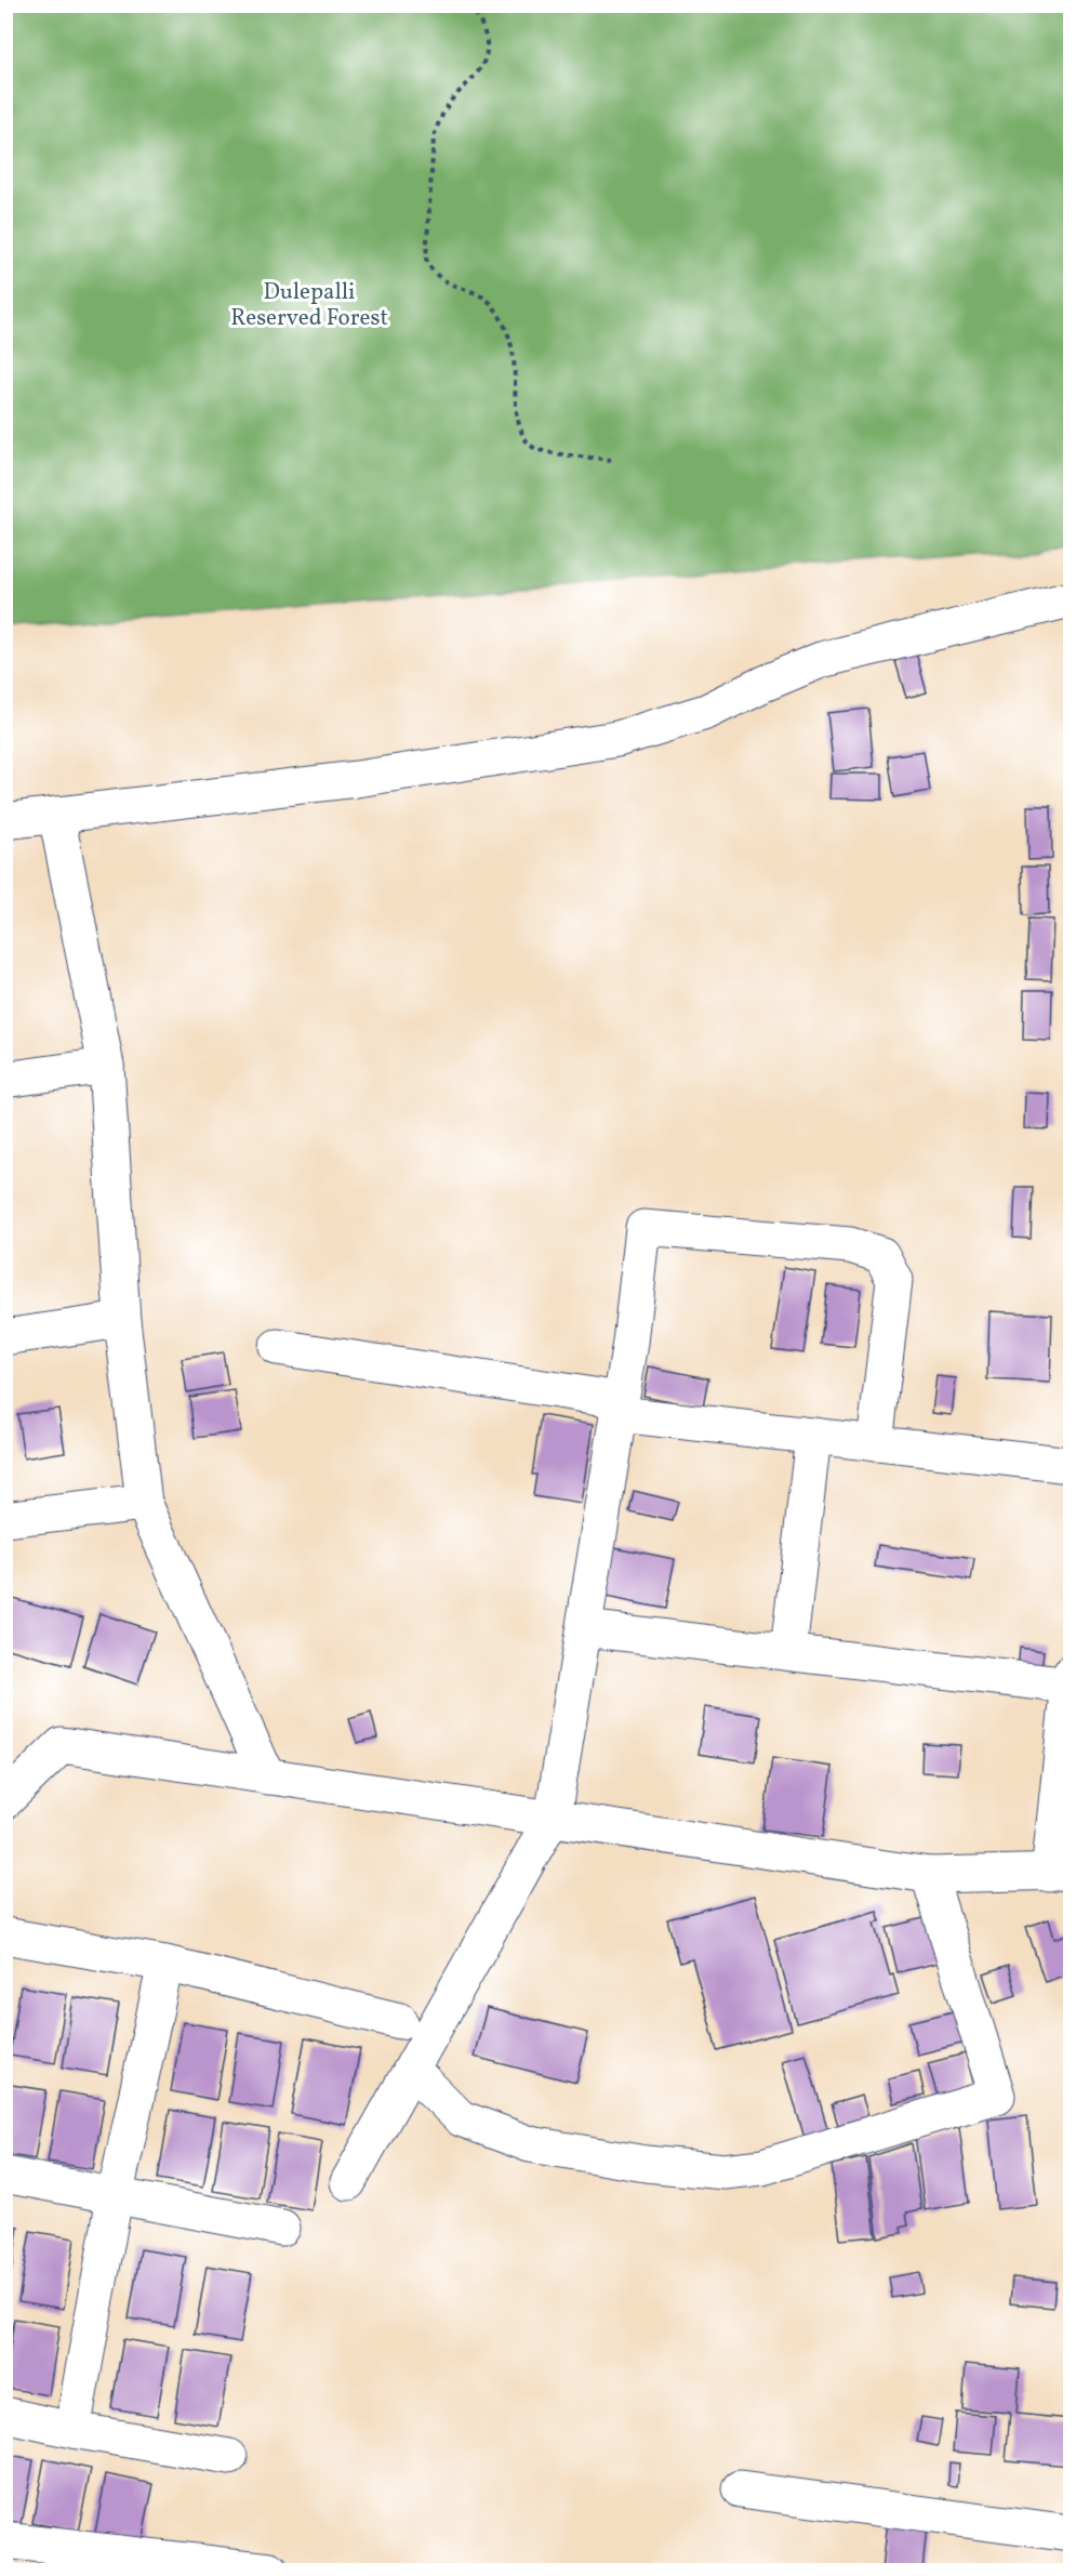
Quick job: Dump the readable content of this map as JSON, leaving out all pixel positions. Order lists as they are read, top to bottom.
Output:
{
  "parks": ["Dulepalli Reserved Forest"]
}
